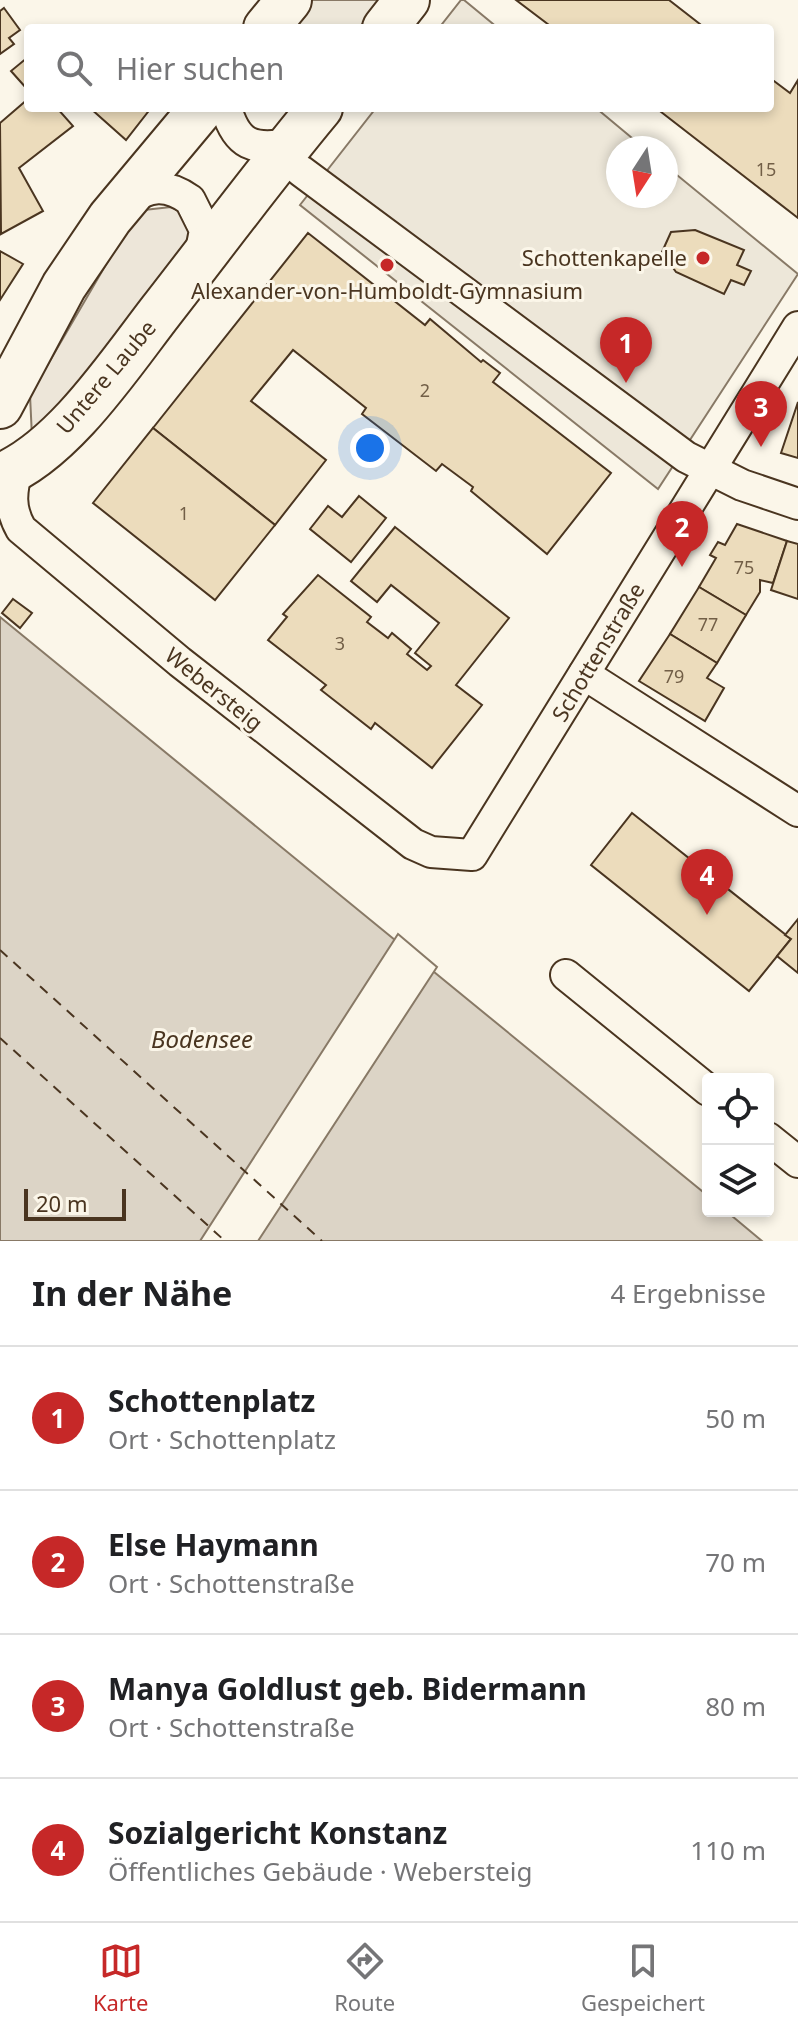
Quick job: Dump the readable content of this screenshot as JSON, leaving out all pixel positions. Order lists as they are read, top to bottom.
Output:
{
  "streets": {
    "main road": ["Untere Laube"],
    "street": ["Schottenstraße", "Webersteig"]
  },
  "crossings": [
    ["Untere Laube", "Webersteig"],
    ["Schottenstraße", "Webersteig"]
  ],
  "water": ["Bodensee"],
  "places": ["Schottenkapelle", "Alexander-von-Humboldt-Gymnasium"],
  "house_numbers": [
    "15",
    "2",
    "1",
    "75",
    "77",
    "3",
    "79"
  ],
  "scale_bar": "20 m",
  "north": "bottom",
  "page": {
    "search": "Hier suchen",
    "pins": [
      "1",
      "3",
      "2",
      "4"
    ],
    "scale": "20 m",
    "heading": ["In der Nähe", "4 Ergebnisse"],
    "list": [
      {
        "mark": "1",
        "name": "Schottenplatz",
        "note": "Ort · Schottenplatz",
        "value": "50 m"
      },
      {
        "mark": "2",
        "name": "Else Haymann",
        "note": "Ort · Schottenstraße",
        "value": "70 m"
      },
      {
        "mark": "3",
        "name": "Manya Goldlust geb. Bidermann",
        "note": "Ort · Schottenstraße",
        "value": "80 m"
      },
      {
        "mark": "4",
        "name": "Sozialgericht Konstanz",
        "note": "Öffentliches Gebäude · Webersteig",
        "value": "110 m"
      }
    ],
    "nav": ["Karte", "Route", "Gespeichert"]
  }
}
